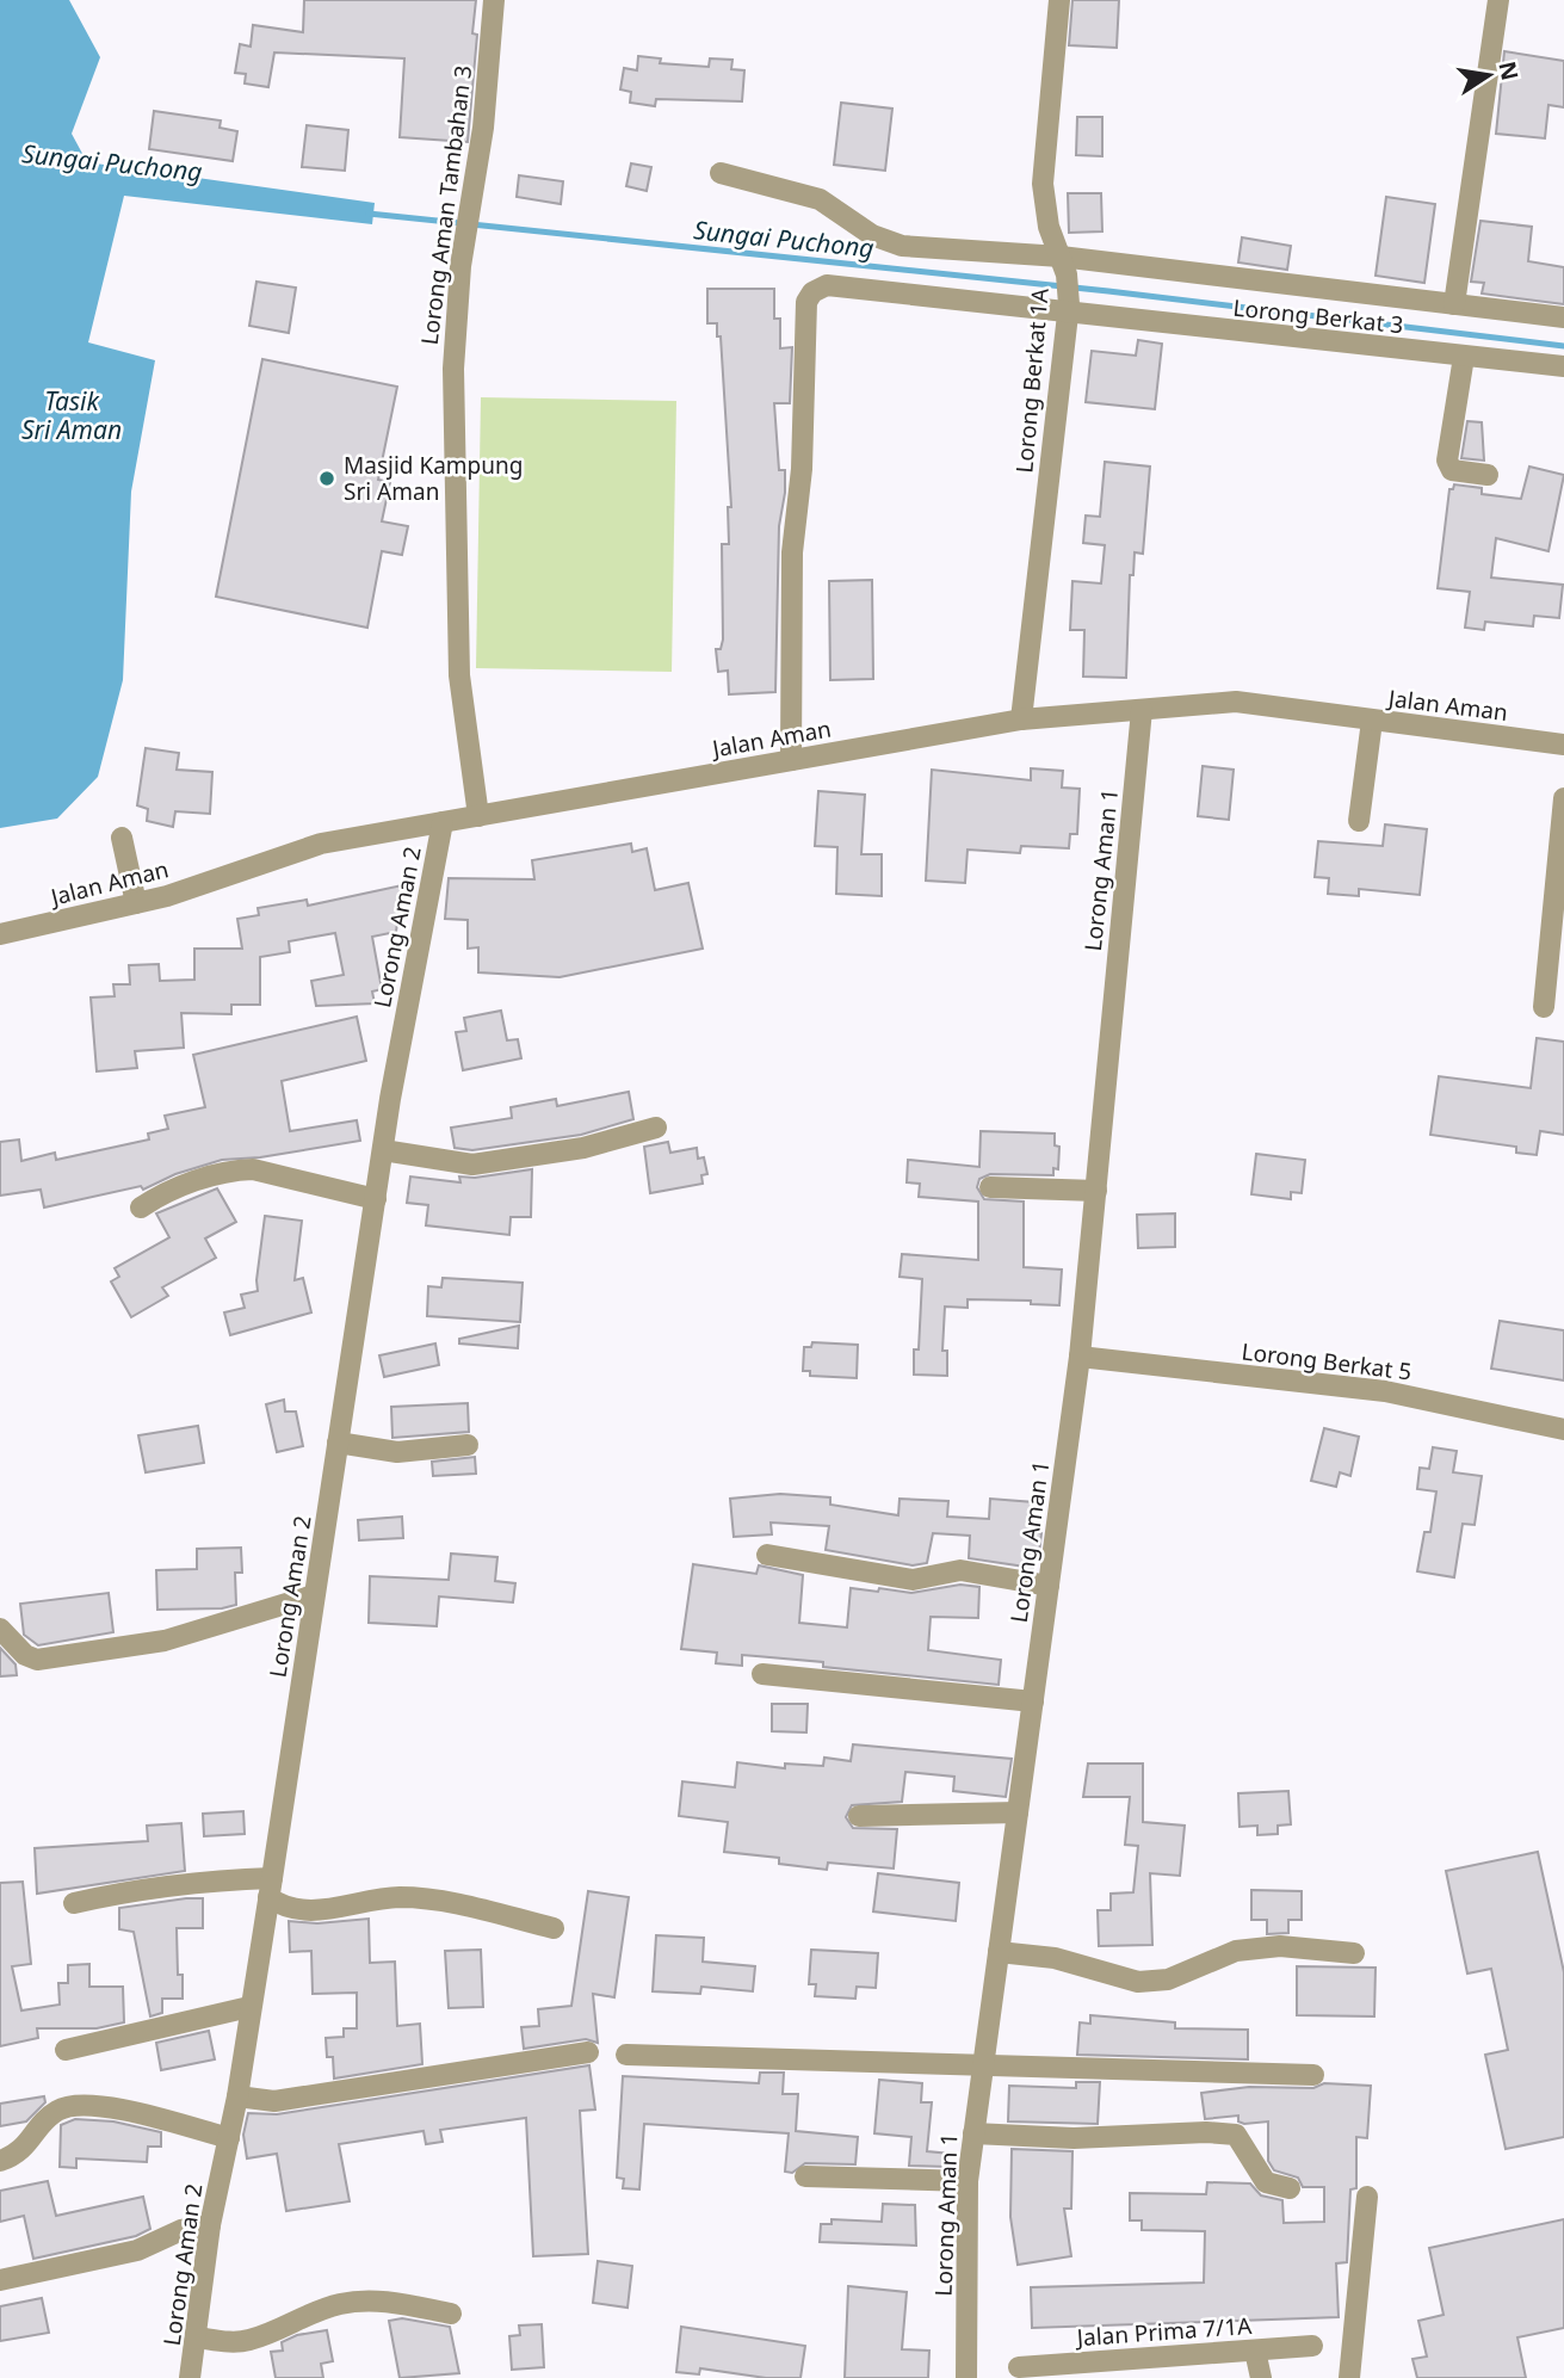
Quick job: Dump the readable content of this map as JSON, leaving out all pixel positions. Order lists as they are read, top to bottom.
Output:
{
  "streets": {
    "street": [
      "Lorong Aman Tambahan 3",
      "Lorong Berkat 3",
      "Lorong Berkat 1A",
      "Jalan Aman",
      "Lorong Aman 1",
      "Lorong Aman 2",
      "Lorong Berkat 5",
      "Jalan Prima 7/1A"
    ]
  },
  "crossings": [
    ["Lorong Aman Tambahan 3", "Jalan Aman"],
    ["Lorong Berkat 3", "Lorong Berkat 1A"],
    ["Lorong Berkat 3", "Jalan Aman"],
    ["Lorong Berkat 1A", "Jalan Aman"],
    ["Jalan Aman", "Lorong Aman 1"],
    ["Jalan Aman", "Lorong Aman 2"],
    ["Lorong Aman 1", "Lorong Berkat 5"]
  ],
  "water": ["Sungai Puchong", "Tasik Sri Aman"],
  "places": ["Masjid Kampung Sri Aman"],
  "north": "right"
}
